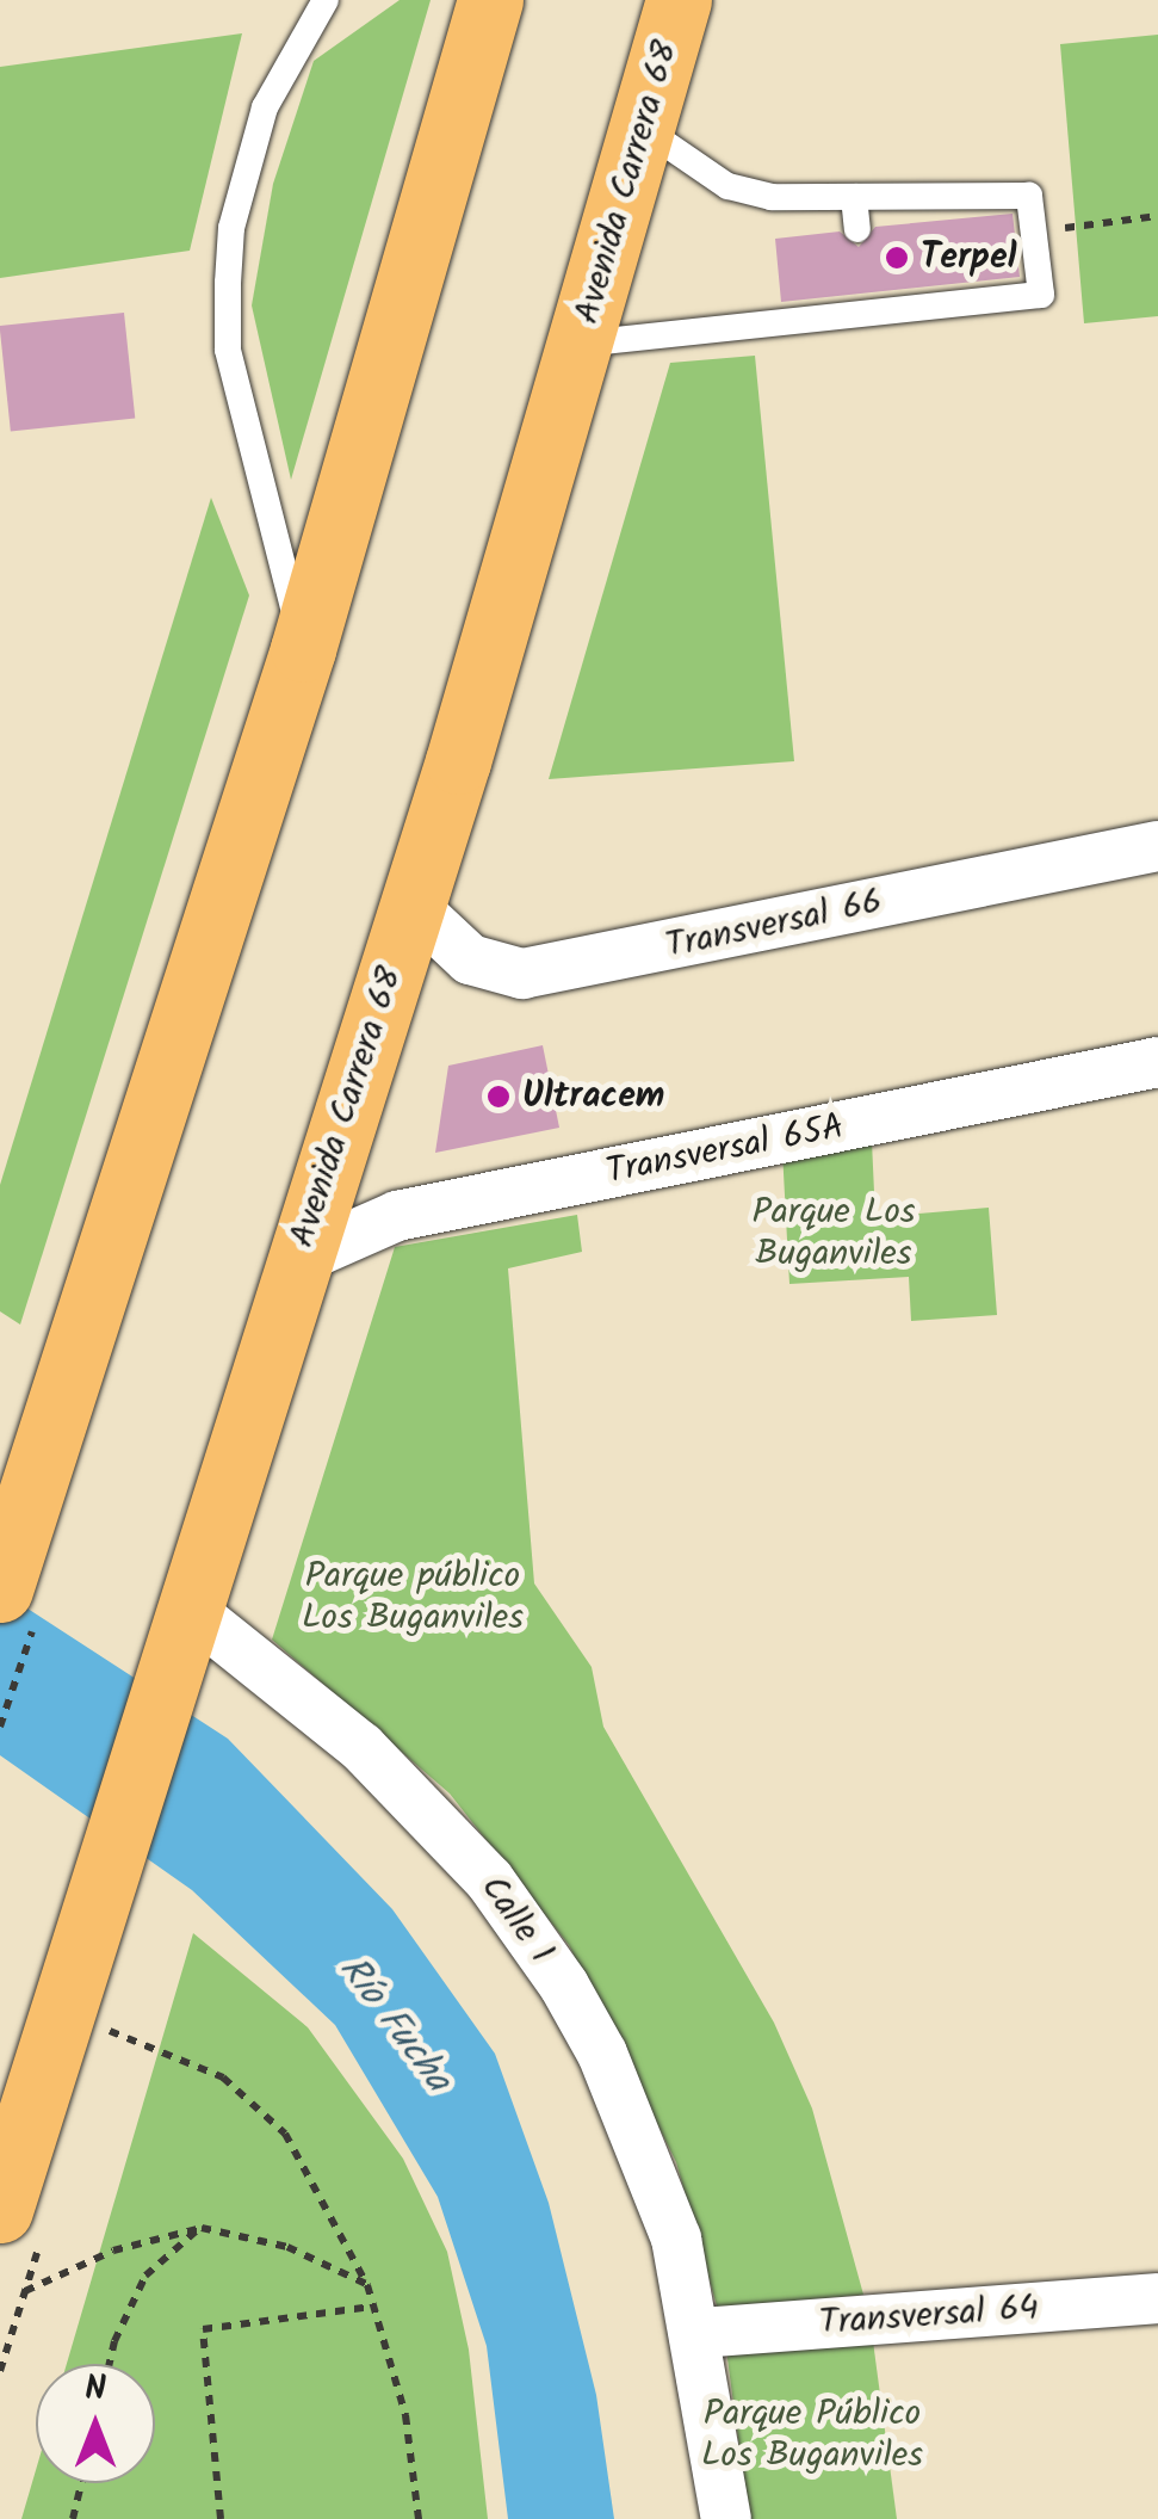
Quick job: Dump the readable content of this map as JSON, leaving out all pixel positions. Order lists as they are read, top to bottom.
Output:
{
  "streets": {
    "main road": ["Avenida Carrera 68"],
    "street": [
      "Transversal 66",
      "Transversal 65A",
      "Calle 1",
      "Transversal 64"
    ]
  },
  "crossings": [
    ["Avenida Carrera 68", "Transversal 66"],
    ["Avenida Carrera 68", "Transversal 65A"],
    ["Avenida Carrera 68", "Calle 1"],
    ["Calle 1", "Transversal 64"]
  ],
  "water": ["Río Fucha"],
  "parks": ["Parque Los Buganviles", "Parque público Los Buganviles", "Parque Público Los Buganviles"],
  "places": ["Terpel", "Ultracem"],
  "north": "top"
}
